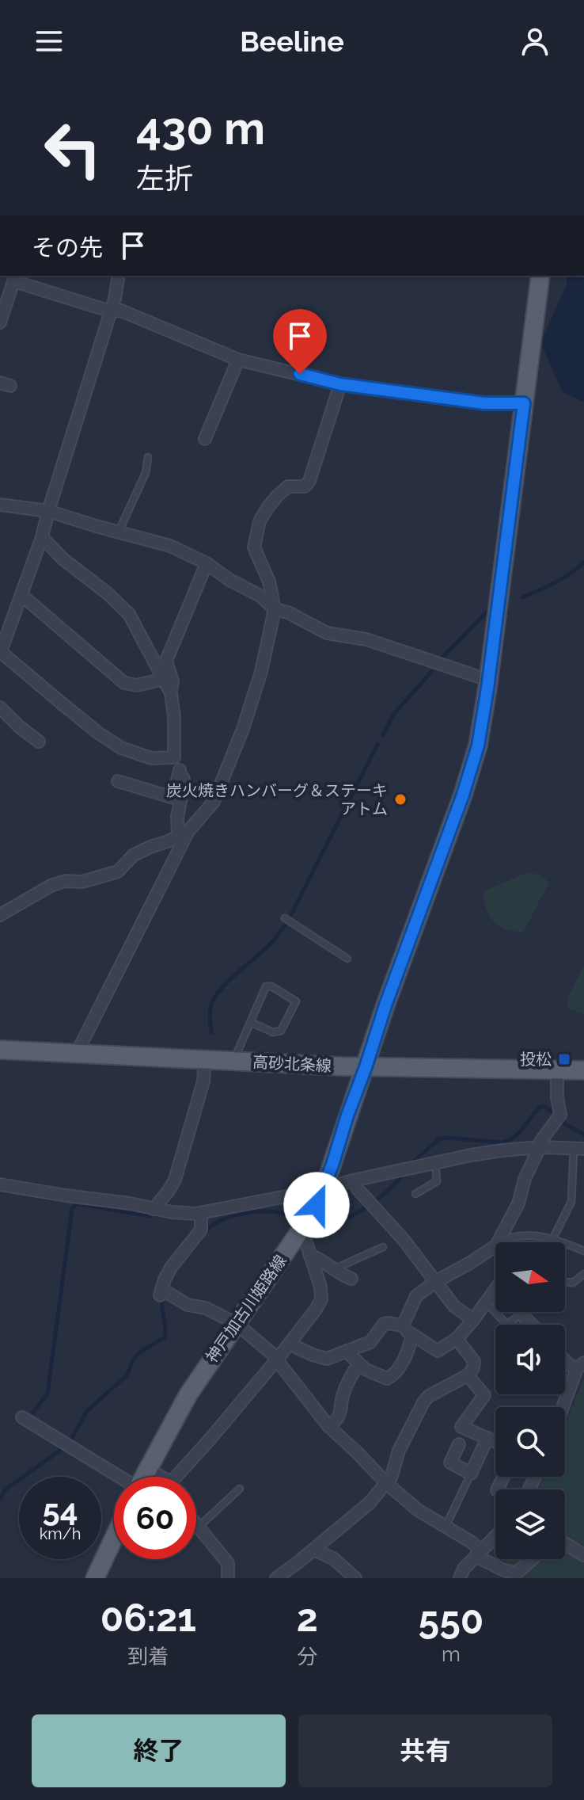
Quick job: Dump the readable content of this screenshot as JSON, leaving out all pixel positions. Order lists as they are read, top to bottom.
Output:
{
  "streets": {
    "main road": ["高砂北条線", "神戸加古川姫路線"]
  },
  "crossings": [
    ["高砂北条線", "神戸加古川姫路線"]
  ],
  "places": {
    "other": ["炭火焼きハンバーグ＆ステーキ アトム"],
    "transit": ["投松"]
  },
  "north": "right",
  "page": {
    "header": "Beeline",
    "turn": ["430 m", "左折"],
    "then": "その先",
    "speed": "54 km/h",
    "limit": "60",
    "eta": [
      "06:21",
      "到着",
      "2",
      "分",
      "550",
      "m"
    ],
    "buttons": ["終了", "共有"]
  }
}
